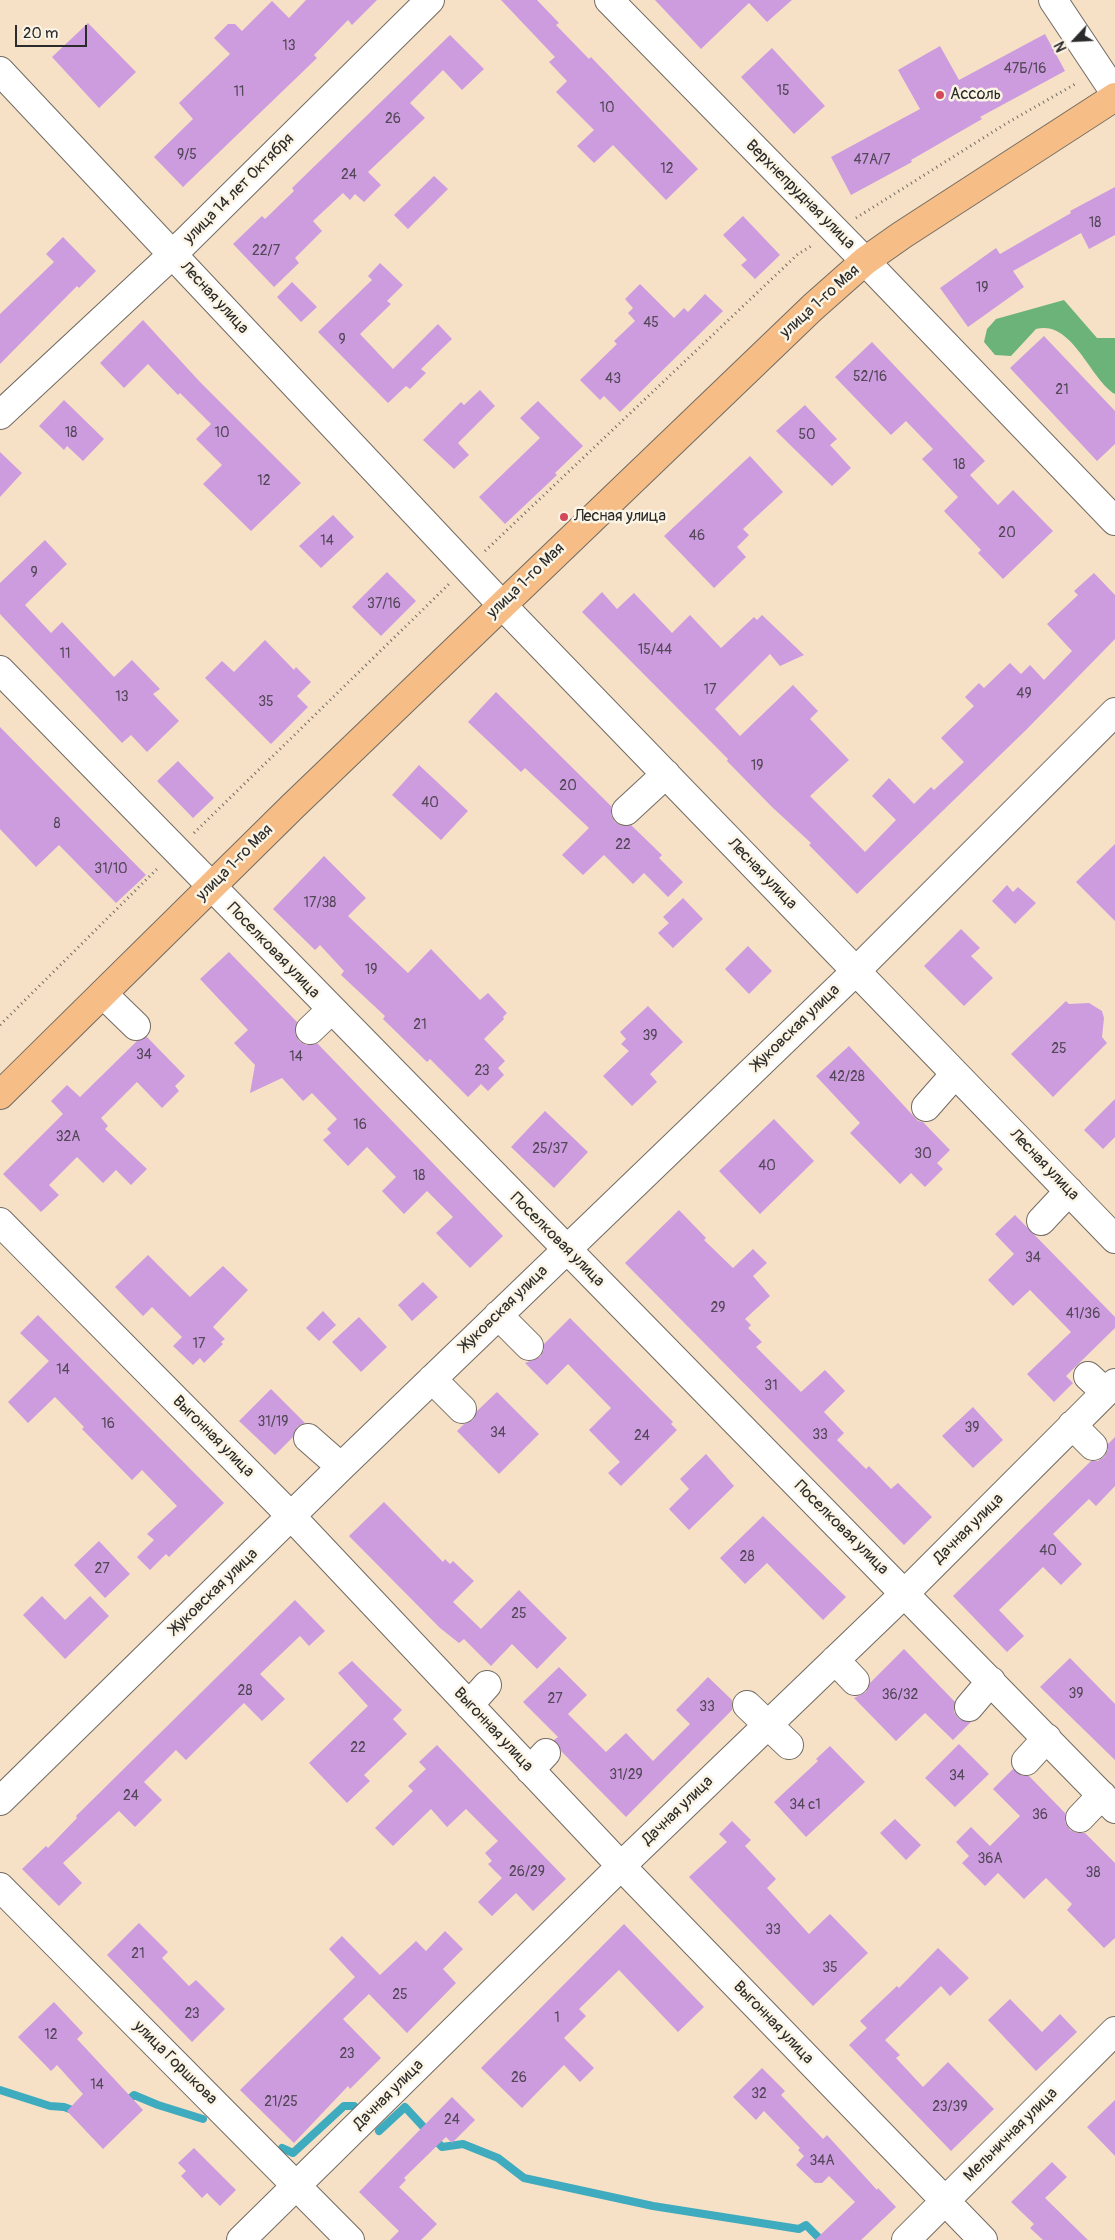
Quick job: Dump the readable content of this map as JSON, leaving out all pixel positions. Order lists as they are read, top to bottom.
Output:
{
  "streets": {
    "main road": ["улица 1-го Мая"],
    "street": [
      "улица 14 лет Октября",
      "Верхнепрудная улица",
      "Лесная улица",
      "Поселковая улица",
      "Жуковская улица",
      "Выгонная улица",
      "Дачная улица",
      "улица Горшкова",
      "Мельничная улица"
    ]
  },
  "crossings": [
    ["улица 14 лет Октября", "Лесная улица"],
    ["Верхнепрудная улица", "улица 1-го Мая"],
    ["Лесная улица", "улица 1-го Мая"],
    ["Лесная улица", "Жуковская улица"],
    ["улица 1-го Мая", "Поселковая улица"],
    ["Поселковая улица", "Жуковская улица"],
    ["Поселковая улица", "Дачная улица"],
    ["Жуковская улица", "Выгонная улица"],
    ["Выгонная улица", "Дачная улица"],
    ["Выгонная улица", "Мельничная улица"],
    ["Дачная улица", "улица Горшкова"]
  ],
  "places": ["Ассоль", "Лесная улица"],
  "house_numbers": [
    "13",
    "47Б/16",
    "15",
    "11",
    "10",
    "26",
    "9/5",
    "47А/7",
    "12",
    "24",
    "18",
    "22/7",
    "19",
    "45",
    "9",
    "52/16",
    "43",
    "21",
    "18",
    "10",
    "50",
    "18",
    "12",
    "20",
    "46",
    "14",
    "9",
    "37/16",
    "15/44",
    "11",
    "17",
    "49",
    "13",
    "35",
    "19",
    "20",
    "40",
    "8",
    "22",
    "31/10",
    "17/38",
    "19",
    "21",
    "39",
    "25",
    "34",
    "14",
    "23",
    "42/28",
    "16",
    "32А",
    "25/37",
    "30",
    "40",
    "18",
    "34",
    "29",
    "41/36",
    "17",
    "14",
    "31",
    "31/19",
    "16",
    "39",
    "34",
    "33",
    "24",
    "40",
    "28",
    "27",
    "25",
    "28",
    "39",
    "36/32",
    "27",
    "33",
    "22",
    "31/29",
    "34",
    "24",
    "34 с1",
    "36",
    "36А",
    "26/29",
    "38",
    "33",
    "21",
    "35",
    "25",
    "23",
    "1",
    "12",
    "23",
    "26",
    "14",
    "32",
    "21/25",
    "23/39",
    "24",
    "34А"
  ],
  "scale_bar": "20 m",
  "north": "bottom left"
}
